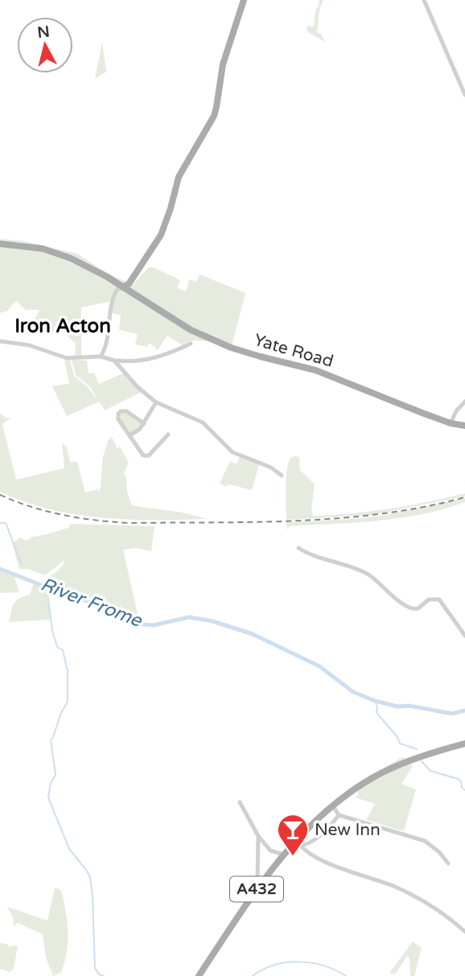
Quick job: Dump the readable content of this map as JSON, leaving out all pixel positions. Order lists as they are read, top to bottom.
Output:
{
  "streets": {
    "main road": ["Yate Road", "A432"]
  },
  "districts": ["Iron Acton"],
  "water": ["River Frome"],
  "places": {
    "bar": ["New Inn"]
  },
  "north": "top"
}
